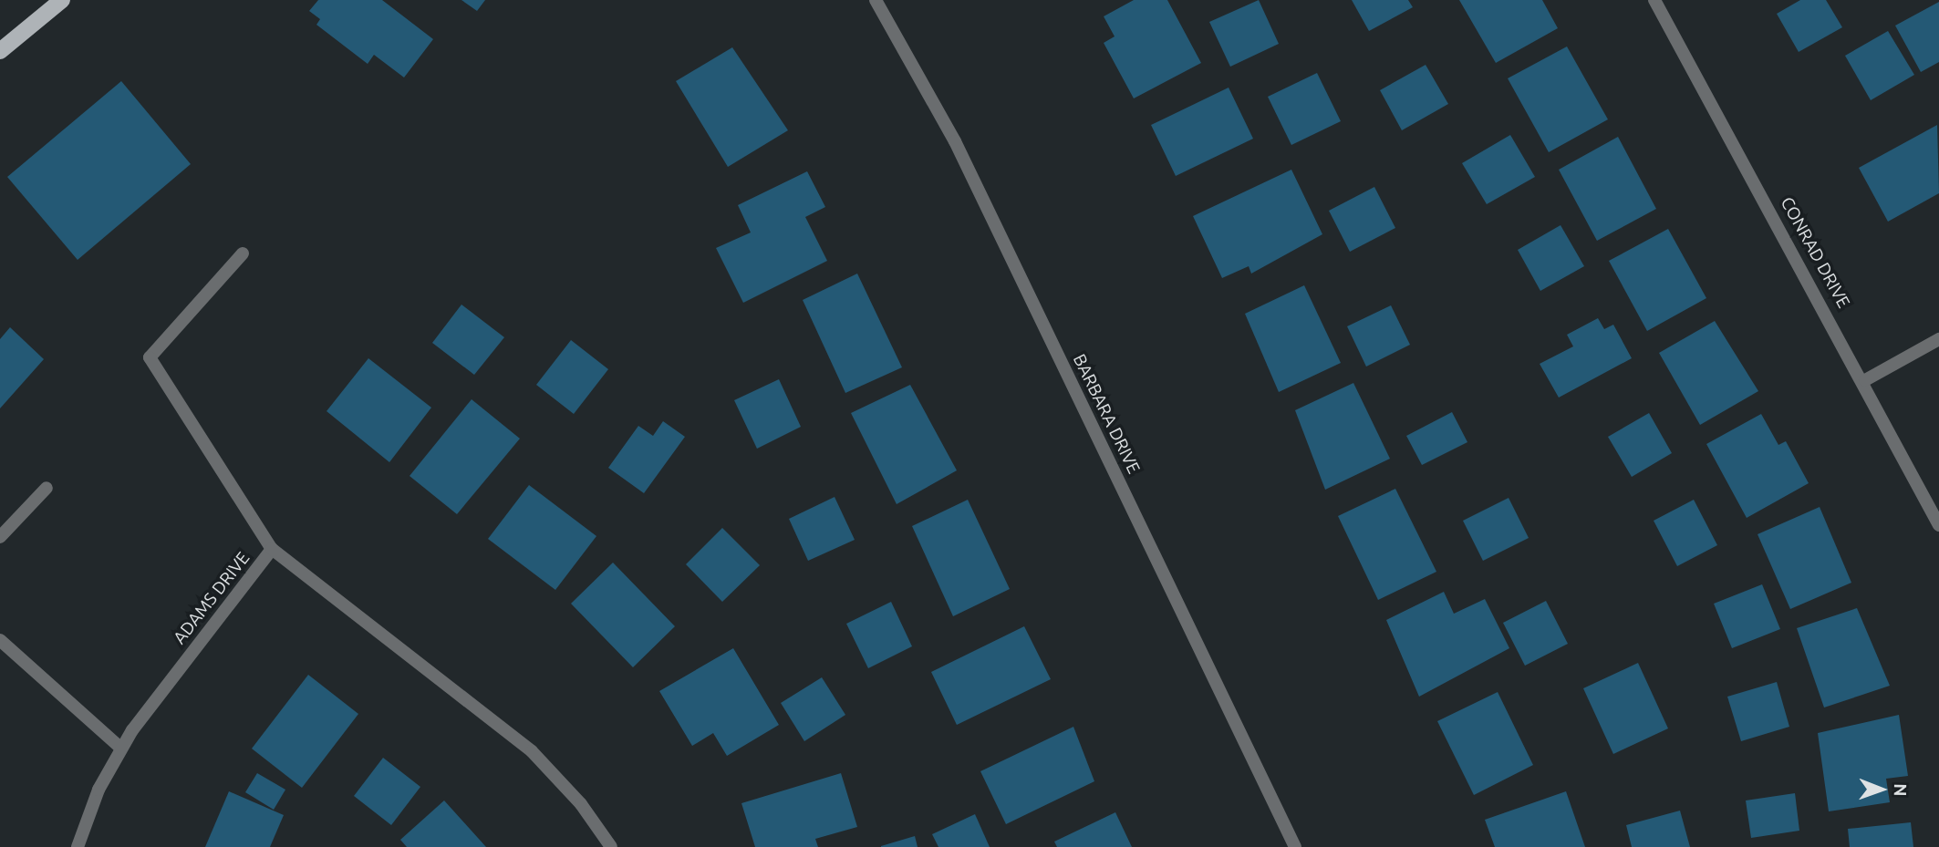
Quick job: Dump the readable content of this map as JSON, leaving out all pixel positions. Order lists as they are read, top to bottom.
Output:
{
  "streets": {
    "street": ["CONRAD DRIVE", "BARBARA DRIVE", "ADAMS DRIVE"]
  },
  "north": "right"
}
